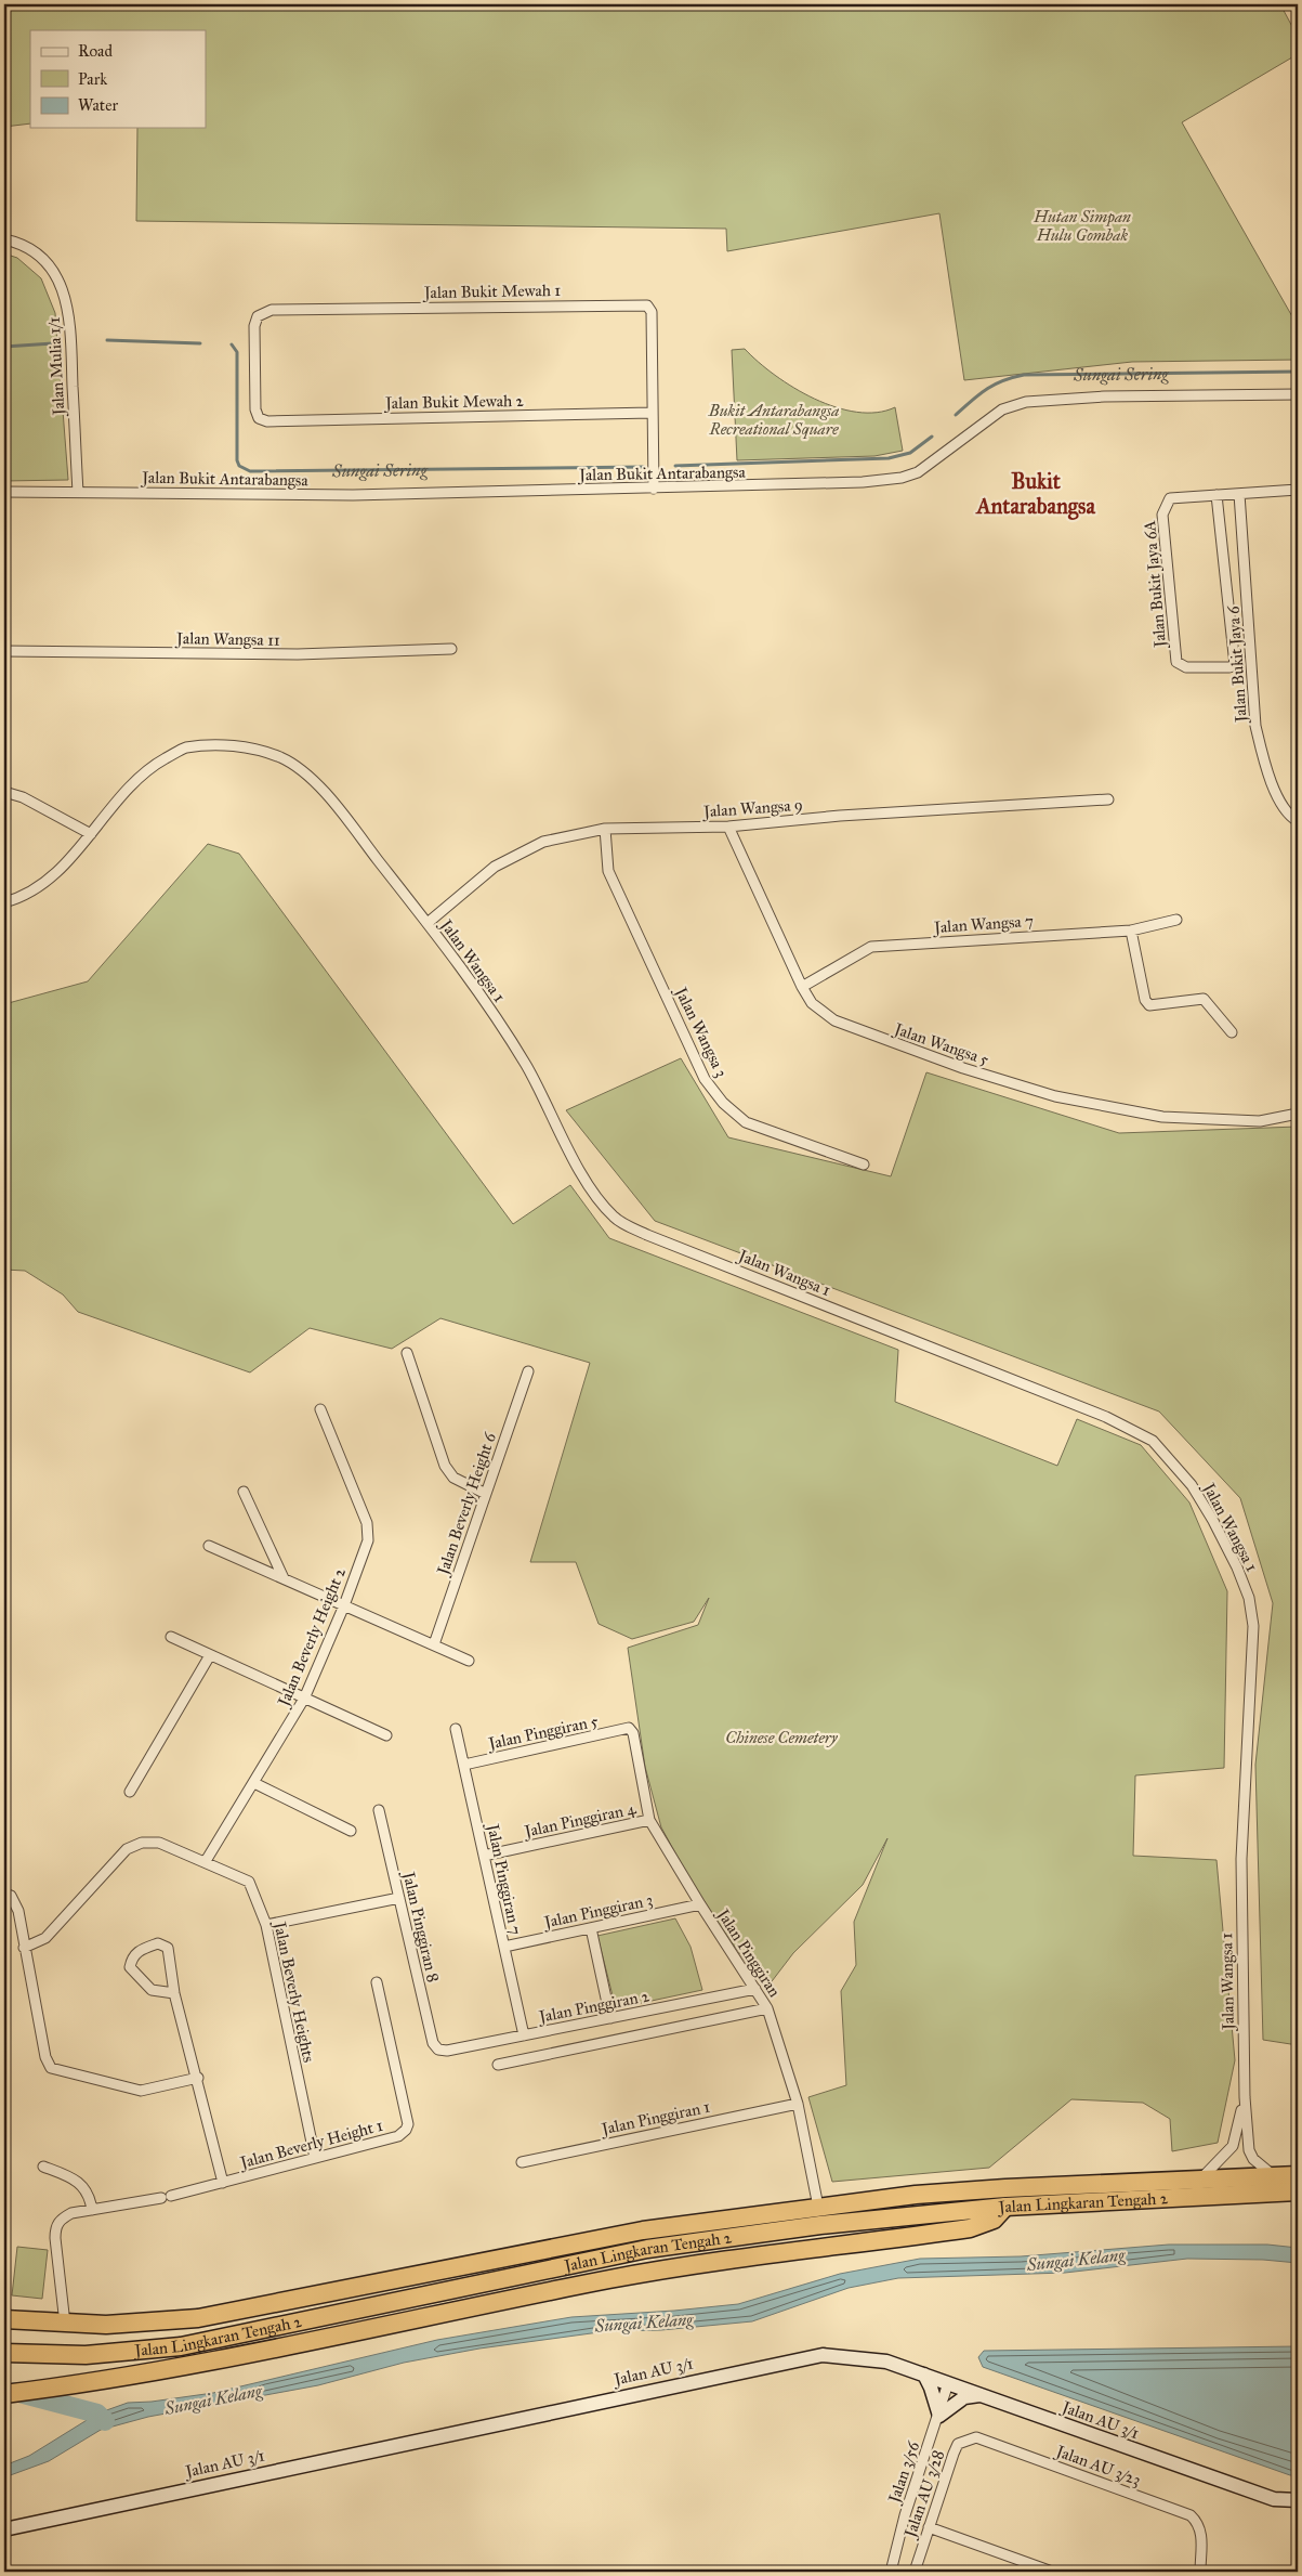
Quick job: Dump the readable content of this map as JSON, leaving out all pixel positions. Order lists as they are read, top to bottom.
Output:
{
  "streets": {
    "highway": ["Jalan Lingkaran Tengah 2"],
    "main road": ["Jalan AU 3/1"],
    "street": [
      "Jalan Bukit Mewah 1",
      "Jalan Mulia 1/1",
      "Jalan Bukit Mewah 2",
      "Jalan Bukit Antarabangsa",
      "Jalan Bukit Jaya 6A",
      "Jalan Wangsa 11",
      "Jalan Bukit Jaya 6",
      "Jalan Wangsa 9",
      "Jalan Wangsa 7",
      "Jalan Wangsa 1",
      "Jalan Wangsa 3",
      "Jalan Wangsa 5",
      "Jalan Beverly Height 6",
      "Jalan Beverly Height 2",
      "Jalan Pinggiran 5",
      "Jalan Pinggiran 4",
      "Jalan Pinggiran 7",
      "Jalan Pinggiran 3",
      "Jalan Pinggiran 8",
      "Jalan Pinggiran",
      "Jalan Beverly Heights",
      "Jalan Pinggiran 2",
      "Jalan Pinggiran 1",
      "Jalan Beverly Height 1",
      "Jalan AU 3/23",
      "Jalan 3/56",
      "Jalan AU 3/28"
    ]
  },
  "crossings": [
    ["Jalan Bukit Mewah 1", "Jalan Bukit Mewah 2"],
    ["Jalan Bukit Mewah 1", "Jalan Bukit Antarabangsa"],
    ["Jalan Mulia 1/1", "Jalan Bukit Antarabangsa"],
    ["Jalan Wangsa 9", "Jalan Wangsa 1"],
    ["Jalan Wangsa 9", "Jalan Wangsa 3"],
    ["Jalan Wangsa 9", "Jalan Wangsa 5"],
    ["Jalan Wangsa 7", "Jalan Wangsa 5"],
    ["Jalan Wangsa 1", "Jalan Lingkaran Tengah 2"],
    ["Jalan Beverly Height 2", "Jalan Beverly Heights"],
    ["Jalan Pinggiran 5", "Jalan Pinggiran 7"],
    ["Jalan Pinggiran 5", "Jalan Pinggiran"],
    ["Jalan Pinggiran 4", "Jalan Pinggiran 7"],
    ["Jalan Pinggiran 4", "Jalan Pinggiran"],
    ["Jalan Pinggiran 7", "Jalan Pinggiran 3"],
    ["Jalan Pinggiran 7", "Jalan Pinggiran 2"],
    ["Jalan Pinggiran 3", "Jalan Pinggiran"],
    ["Jalan Pinggiran 8", "Jalan Pinggiran 2"],
    ["Jalan Pinggiran", "Jalan Pinggiran 2"],
    ["Jalan Pinggiran", "Jalan Pinggiran 1"],
    ["Jalan Pinggiran", "Jalan Lingkaran Tengah 2"],
    ["Jalan Beverly Heights", "Jalan Beverly Height 1"],
    ["Jalan Beverly Height 1", "Jalan Lingkaran Tengah 2"],
    ["Jalan AU 3/1", "Jalan 3/56"],
    ["Jalan AU 3/23", "Jalan AU 3/28"]
  ],
  "districts": ["Bukit Antarabangsa"],
  "water": ["Sungai Sering", "Sungai Kelang"],
  "parks": ["Hutan Simpan Hulu Gombak", "Bukit Antarabangsa Recreational Square", "Chinese Cemetery"],
  "legend": ["Road", "Park", "Water"]
}
